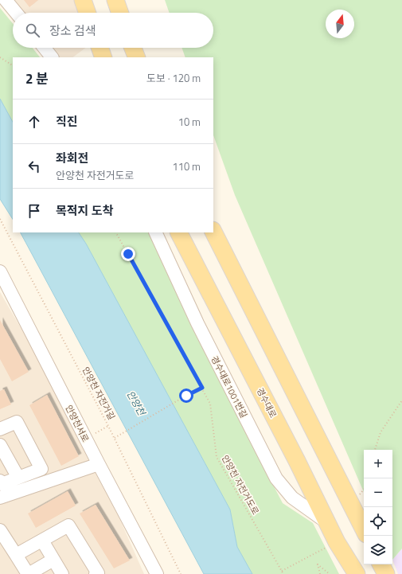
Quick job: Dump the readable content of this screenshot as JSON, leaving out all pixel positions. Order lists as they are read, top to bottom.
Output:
{
  "streets": {
    "main road": ["경수대로"],
    "street": ["경수대로1001번길", "안양천서로"],
    "path": ["안양천 자전거길", "안양천 자전거도로"]
  },
  "crossings": [
    ["경수대로1001번길", "경수대로"]
  ],
  "water": ["안양천"],
  "north": "top",
  "page": {
    "search": "장소 검색",
    "heading": ["2 분", "도보 · 120 m"],
    "list": [
      ["직진", "10 m"],
      ["좌회전", "안양천 자전거도로", "110 m"],
      "목적지 도착"
    ],
    "map_buttons": ["+", "−"]
  }
}
